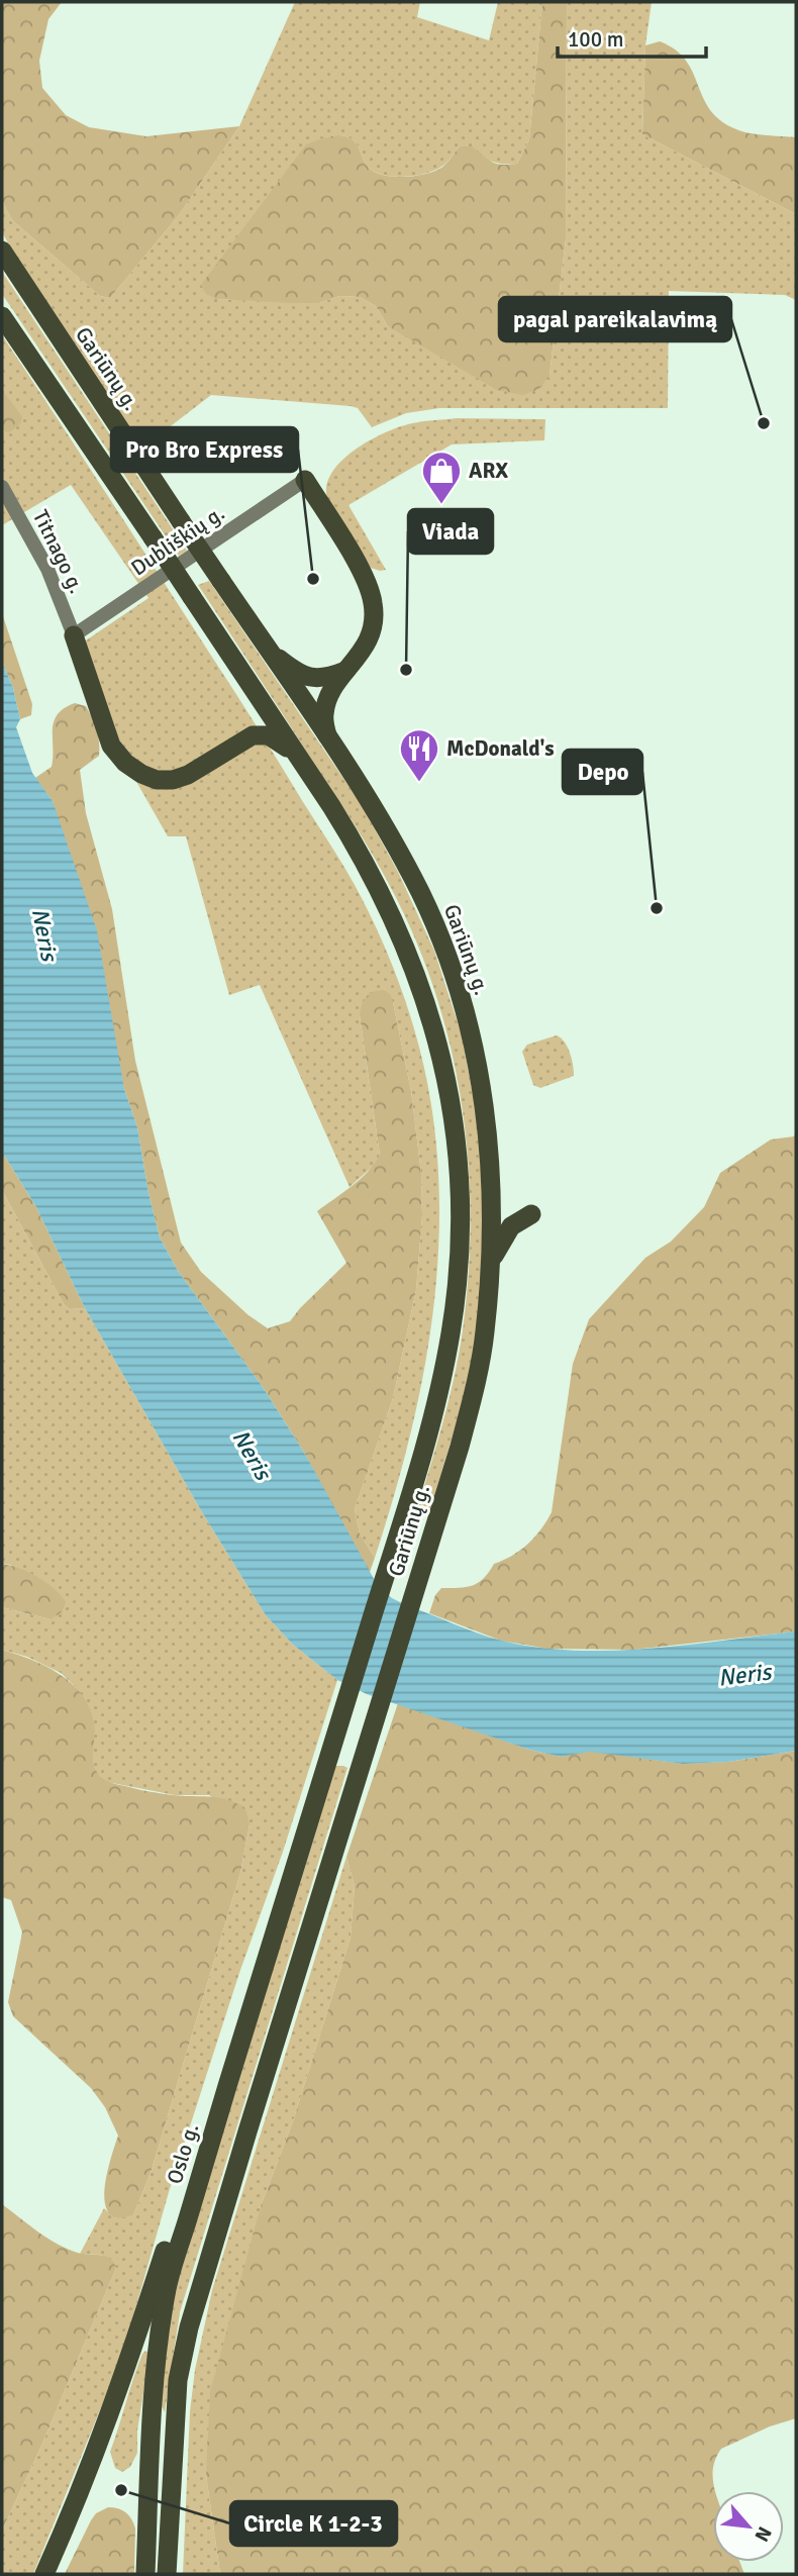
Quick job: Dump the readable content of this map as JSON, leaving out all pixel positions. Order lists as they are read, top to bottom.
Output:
{
  "streets": {
    "highway": ["Gariūnų g.", "Oslo g."],
    "street": ["Dubliškių g.", "Titnago g."]
  },
  "crossings": [
    ["Gariūnų g.", "Oslo g."],
    ["Dubliškių g.", "Titnago g."]
  ],
  "water": ["Neris"],
  "places": {
    "other": [
      "pagal pareikalavimą",
      "Pro Bro Express",
      "Viada",
      "Depo",
      "Circle K 1-2-3"
    ],
    "shop": ["ARX"],
    "restaurant": ["McDonald's"]
  },
  "scale_bar": "100 m",
  "north": "bottom right"
}
